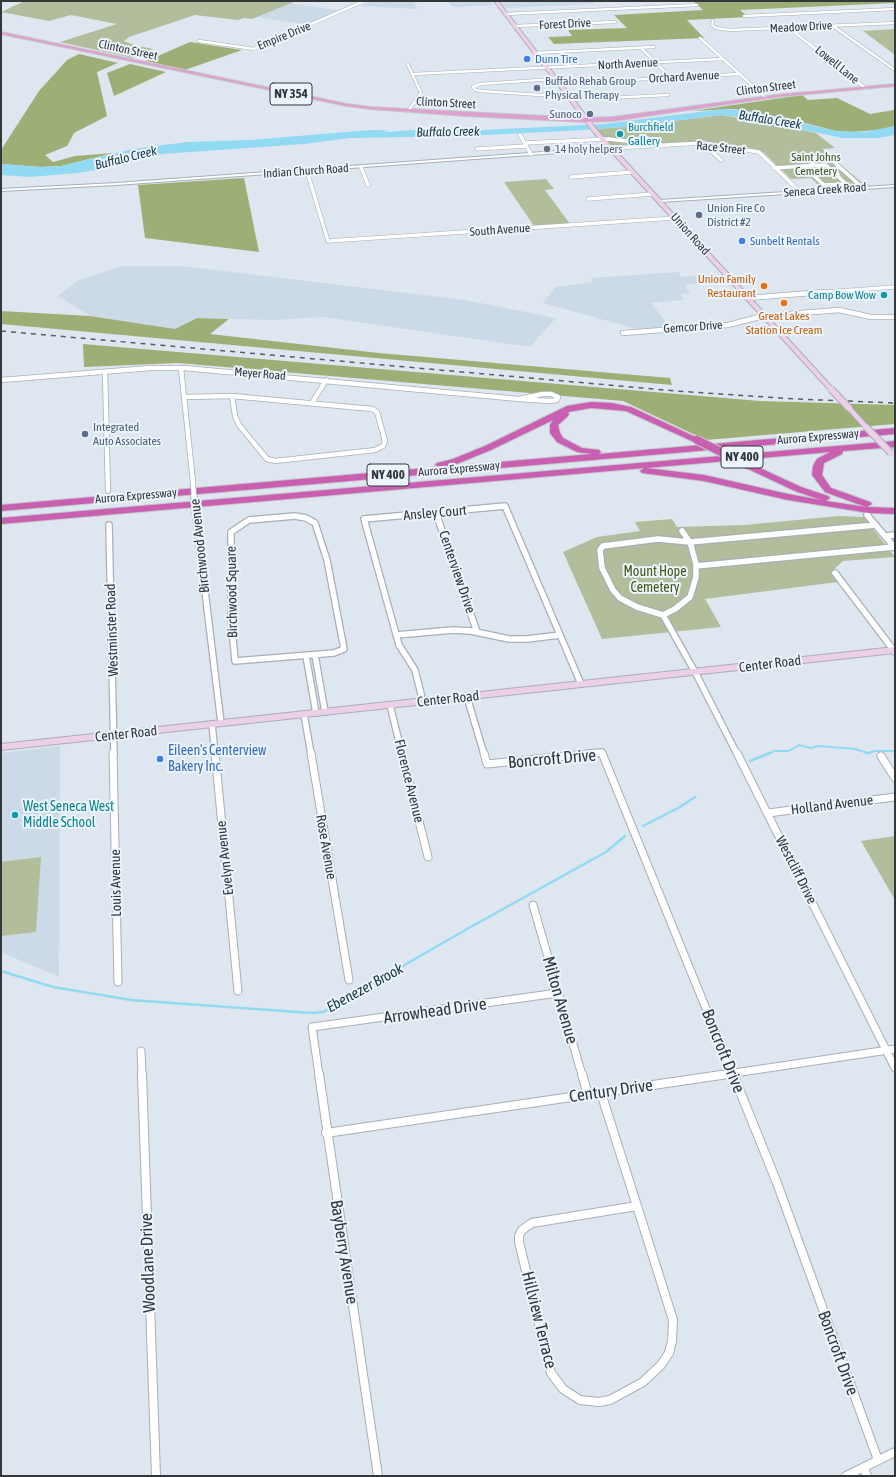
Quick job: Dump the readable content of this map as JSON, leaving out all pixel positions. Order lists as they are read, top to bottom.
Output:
{
  "streets": {
    "highway": ["Aurora Expressway", "NY 400"],
    "main road": [
      "Clinton Street",
      "NY 354",
      "Union Road",
      "Center Road"
    ],
    "street": [
      "Forest Drive",
      "Meadow Drive",
      "Empire Drive",
      "North Avenue",
      "Lowell Lane",
      "Orchard Avenue",
      "Race Street",
      "Indian Church Road",
      "Seneca Creek Road",
      "South Avenue",
      "Gemcor Drive",
      "Meyer Road",
      "Ansley Court",
      "Birchwood Avenue",
      "Centerview Drive",
      "Birchwood Square",
      "Westminster Road",
      "Boncroft Drive",
      "Florence Avenue",
      "Holland Avenue",
      "Rose Avenue",
      "Evelyn Avenue",
      "Westcliff Drive",
      "Louis Avenue",
      "Milton Avenue",
      "Arrowhead Drive",
      "Century Drive",
      "Bayberry Avenue",
      "Woodlane Drive",
      "Hillview Terrace"
    ]
  },
  "crossings": [
    ["Forest Drive", "Union Road"],
    ["Meadow Drive", "Lowell Lane"],
    ["Clinton Street", "Lowell Lane"],
    ["Clinton Street", "Union Road"],
    ["North Avenue", "Union Road"],
    ["Orchard Avenue", "Union Road"],
    ["Race Street", "Indian Church Road"],
    ["Race Street", "Union Road"],
    ["Indian Church Road", "South Avenue"],
    ["Indian Church Road", "Union Road"],
    ["Seneca Creek Road", "Union Road"],
    ["South Avenue", "Union Road"],
    ["Union Road", "Gemcor Drive"],
    ["Meyer Road", "Birchwood Avenue"],
    ["Ansley Court", "Centerview Drive"],
    ["Ansley Court", "Center Road"],
    ["Birchwood Avenue", "Center Road"],
    ["Birchwood Avenue", "Evelyn Avenue"],
    ["Westminster Road", "Center Road"],
    ["Westminster Road", "Louis Avenue"],
    ["Center Road", "Boncroft Drive"],
    ["Center Road", "Florence Avenue"],
    ["Center Road", "Rose Avenue"],
    ["Center Road", "Evelyn Avenue"],
    ["Center Road", "Westcliff Drive"],
    ["Center Road", "Louis Avenue"],
    ["Boncroft Drive", "Century Drive"],
    ["Holland Avenue", "Westcliff Drive"],
    ["Westcliff Drive", "Century Drive"],
    ["Milton Avenue", "Arrowhead Drive"],
    ["Milton Avenue", "Century Drive"],
    ["Arrowhead Drive", "Bayberry Avenue"],
    ["Century Drive", "Bayberry Avenue"],
    ["Century Drive", "Hillview Terrace"]
  ],
  "water": ["Buffalo Creek", "Ebenezer Brook"],
  "parks": ["Saint Johns Cemetery", "Mount Hope Cemetery"],
  "places": [
    "Dunn Tire",
    "Buffalo Rehab Group Physical Therapy",
    "Sunoco",
    "Burchfield Gallery",
    "14 holy helpers",
    "Union Fire Co District #2",
    "Sunbelt Rentals",
    "Union Family Restaurant",
    "Camp Bow Wow",
    "Great Lakes Station Ice Cream",
    "Integrated Auto Associates",
    "Eileen's Centerview Bakery Inc.",
    "West Seneca West Middle School"
  ]
}
